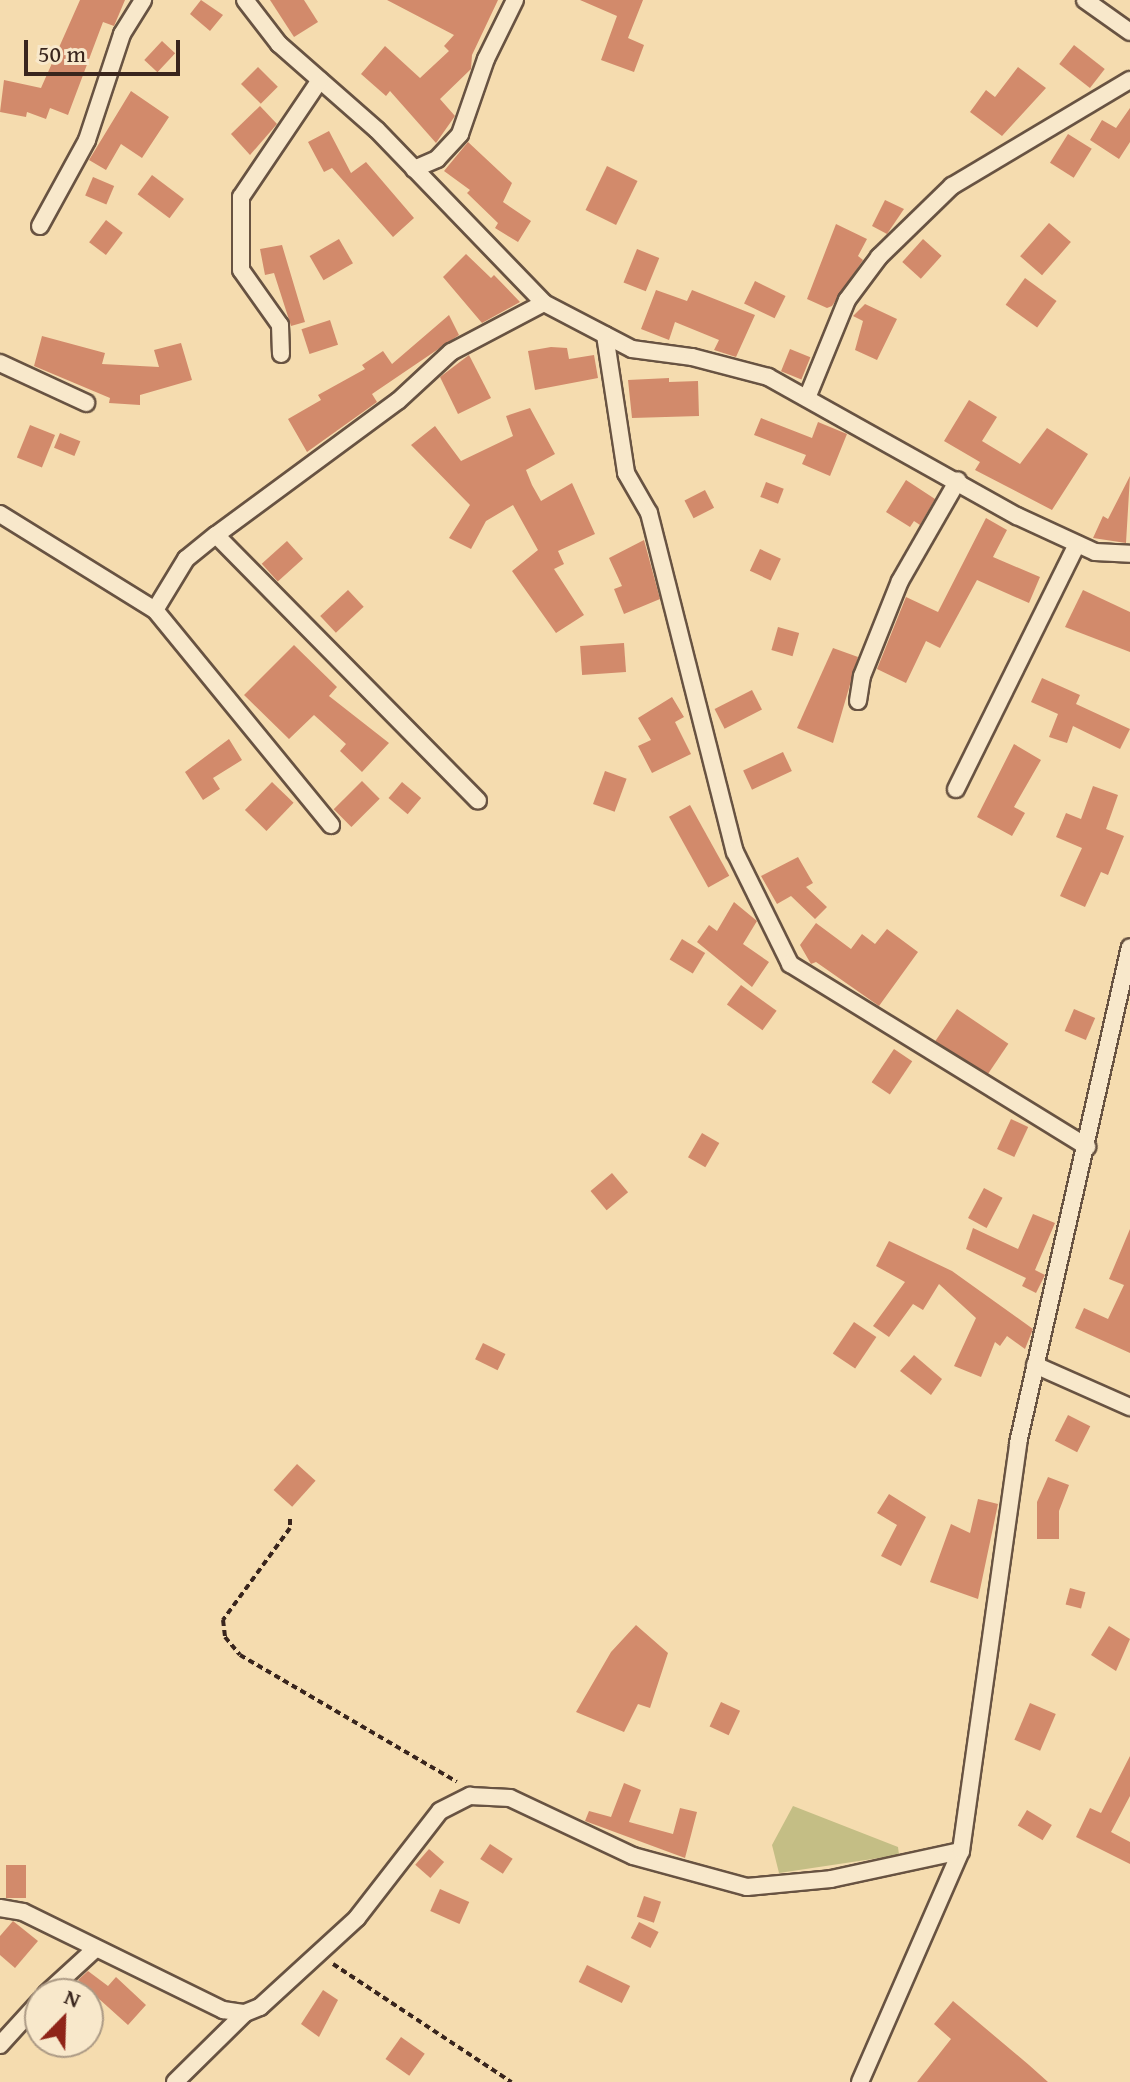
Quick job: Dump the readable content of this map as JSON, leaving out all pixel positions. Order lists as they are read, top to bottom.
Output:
{
  "scale_bar": "50 m",
  "north": "top right"
}
